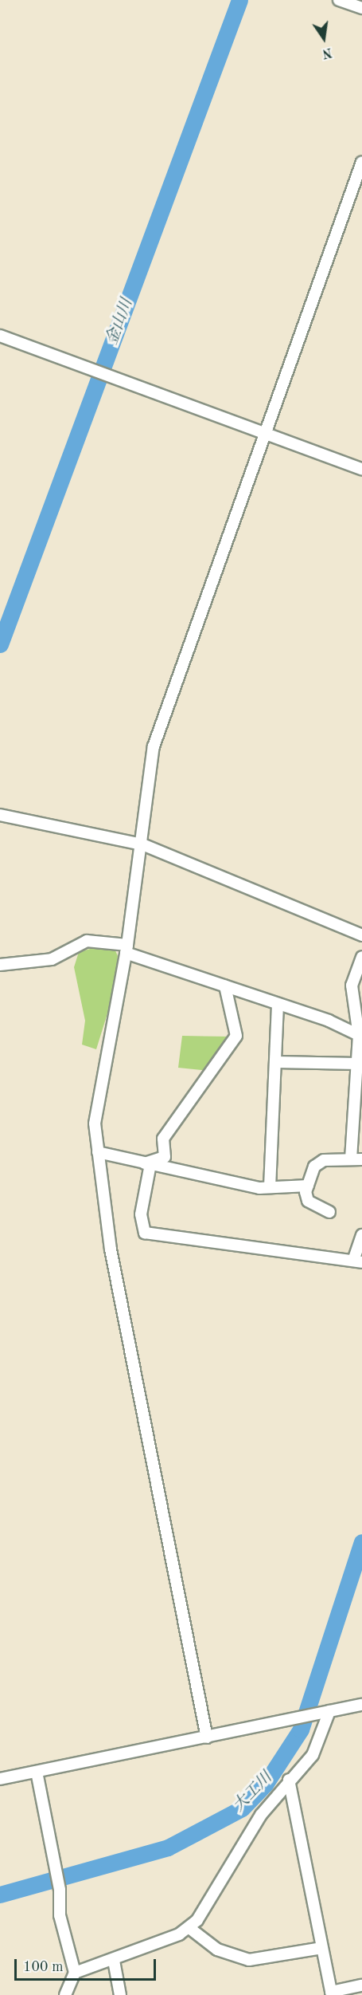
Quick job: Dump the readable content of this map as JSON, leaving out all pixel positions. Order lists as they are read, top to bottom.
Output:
{
  "water": ["金山川", "大工川"],
  "scale_bar": "100 m",
  "north": "bottom"
}
